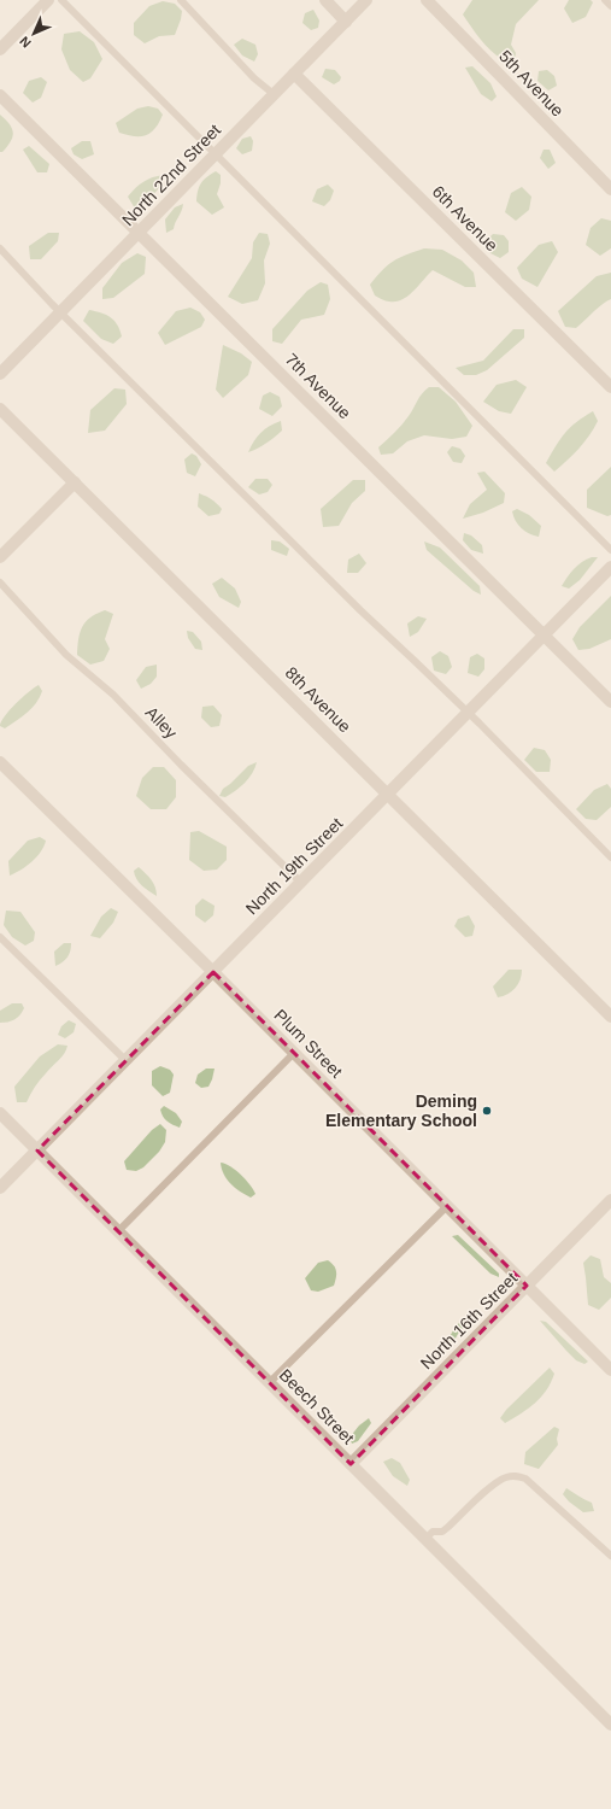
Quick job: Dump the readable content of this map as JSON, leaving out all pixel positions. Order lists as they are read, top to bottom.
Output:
{
  "streets": {
    "street": [
      "5th Avenue",
      "North 22nd Street",
      "6th Avenue",
      "7th Avenue",
      "8th Avenue",
      "North 19th Street",
      "Plum Street",
      "North 16th Street",
      "Beech Street"
    ],
    "lane": ["Alley"]
  },
  "crossings": [
    ["North 22nd Street", "6th Avenue"],
    ["North 22nd Street", "7th Avenue"],
    ["7th Avenue", "North 19th Street"],
    ["8th Avenue", "North 19th Street"],
    ["Alley", "North 19th Street"],
    ["North 19th Street", "Plum Street"],
    ["North 19th Street", "Beech Street"],
    ["Plum Street", "North 16th Street"],
    ["North 16th Street", "Beech Street"]
  ],
  "places": ["Deming Elementary School"],
  "north": "bottom left"
}
